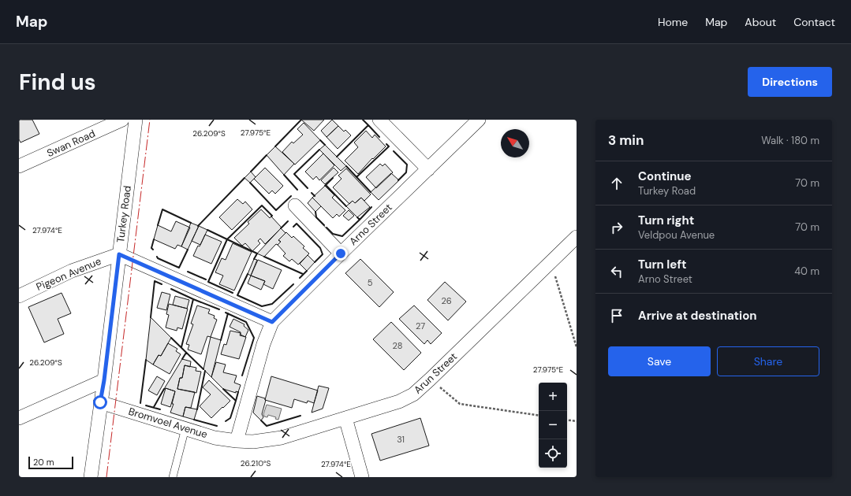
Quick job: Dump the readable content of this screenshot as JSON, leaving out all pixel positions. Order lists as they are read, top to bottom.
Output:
{
  "streets": {
    "street": [
      "Swan Road",
      "Turkey Road",
      "Arno Street",
      "Pigeon Avenue",
      "Arun Street",
      "Bromvoel Avenue"
    ]
  },
  "crossings": [
    ["Turkey Road", "Pigeon Avenue"],
    ["Turkey Road", "Bromvoel Avenue"],
    ["Arno Street", "Arun Street"],
    ["Arno Street", "Bromvoel Avenue"],
    ["Arun Street", "Bromvoel Avenue"]
  ],
  "house_numbers": [
    "5",
    "26",
    "27",
    "28",
    "31"
  ],
  "scale_bar": "20 m",
  "north": "top left",
  "page": {
    "header": "Map",
    "nav": [
      "Home",
      "Map",
      "About",
      "Contact"
    ],
    "buttons": [
      "Directions",
      ["Save", "Share"]
    ],
    "title": "Find us",
    "heading": ["3 min", "Walk · 180 m"],
    "list": [
      ["Continue", "Turkey Road", "70 m"],
      ["Turn right", "Veldpou Avenue", "70 m"],
      ["Turn left", "Arno Street", "40 m"],
      "Arrive at destination"
    ],
    "map_buttons": ["+", "−"],
    "scale": "20 m"
  },
  "coordinates": [
    "27.975°E",
    "26.209°S",
    "27.974°E",
    "26.210°S"
  ]
}
